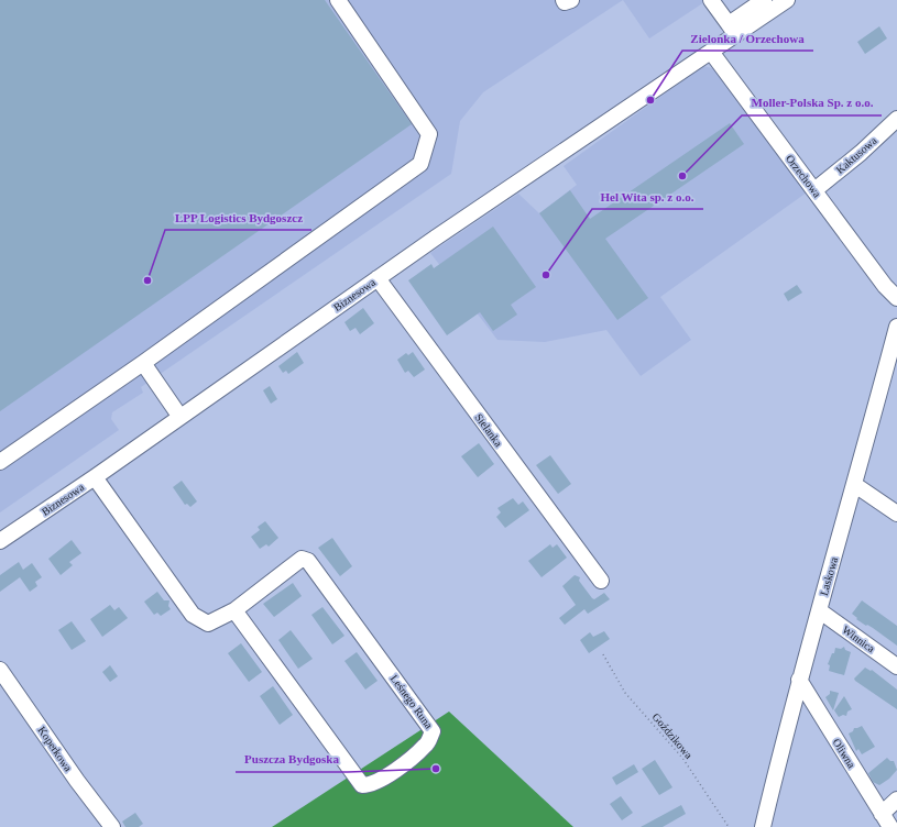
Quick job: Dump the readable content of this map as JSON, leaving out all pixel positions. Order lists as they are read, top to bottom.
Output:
{
  "streets": {
    "street": [
      "Kaktusowa",
      "Orzechowa",
      "Biznesowa",
      "Sielanka",
      "Laskowa",
      "Winnica",
      "Leśnego Runa",
      "Koperkowa",
      "Oliwna"
    ],
    "path": ["Goździkowa"]
  },
  "crossings": [
    ["Kaktusowa", "Orzechowa"],
    ["Orzechowa", "Biznesowa"],
    ["Biznesowa", "Sielanka"],
    ["Biznesowa", "Leśnego Runa"],
    ["Laskowa", "Winnica"],
    ["Laskowa", "Oliwna"]
  ],
  "places": [
    "Zielonka / Orzechowa",
    "Moller-Polska Sp. z o.o.",
    "Hel Wita sp. z o.o.",
    "LPP Logistics Bydgoszcz",
    "Puszcza Bydgoska"
  ]
}
